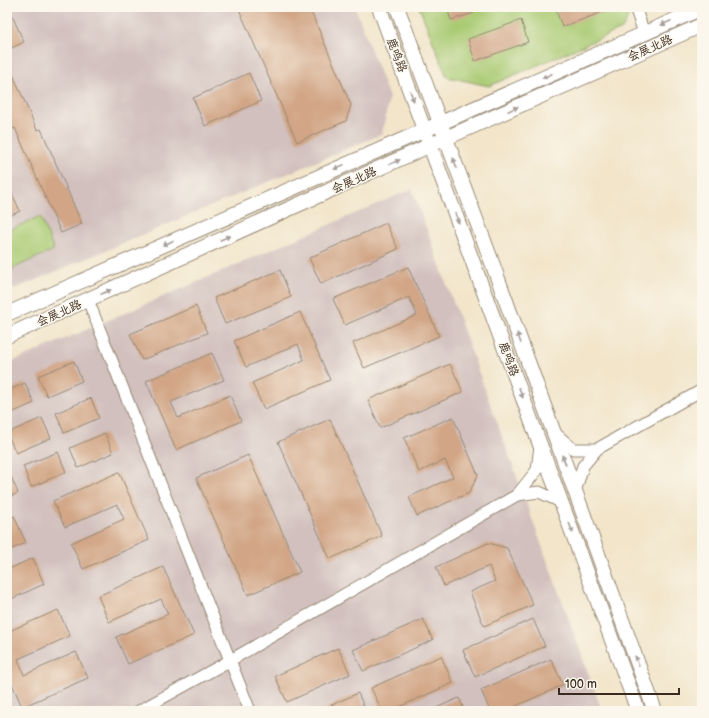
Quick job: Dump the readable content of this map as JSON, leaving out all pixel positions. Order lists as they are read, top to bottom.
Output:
{
  "streets": {
    "main road": ["会展北路", "鹿鸣路"]
  },
  "crossings": [
    ["会展北路", "鹿鸣路"]
  ],
  "scale_bar": "100 m"
}
